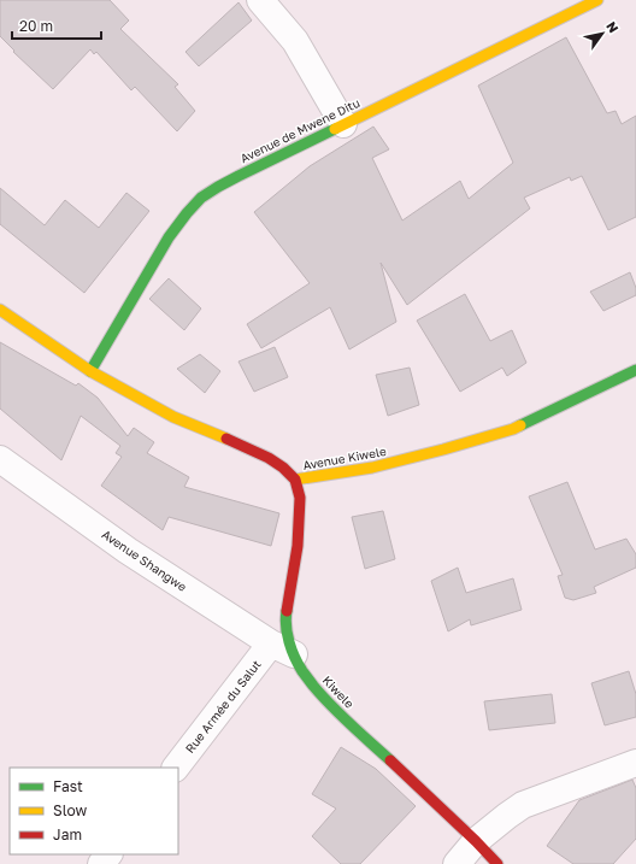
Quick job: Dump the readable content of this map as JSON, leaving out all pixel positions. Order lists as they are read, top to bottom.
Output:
{
  "streets": {
    "street": [
      "Avenue de Mwene Ditu",
      "Avenue Kiwele",
      "Avenue Shangwe",
      "Kiwele",
      "Rue Armée du Salut"
    ]
  },
  "crossings": [
    ["Avenue de Mwene Ditu", "Avenue Kiwele"],
    ["Avenue Kiwele", "Kiwele"],
    ["Avenue Shangwe", "Kiwele"],
    ["Avenue Shangwe", "Rue Armée du Salut"],
    ["Kiwele", "Rue Armée du Salut"]
  ],
  "legend": ["Fast", "Slow", "Jam"],
  "scale_bar": "20 m",
  "north": "top right"
}
